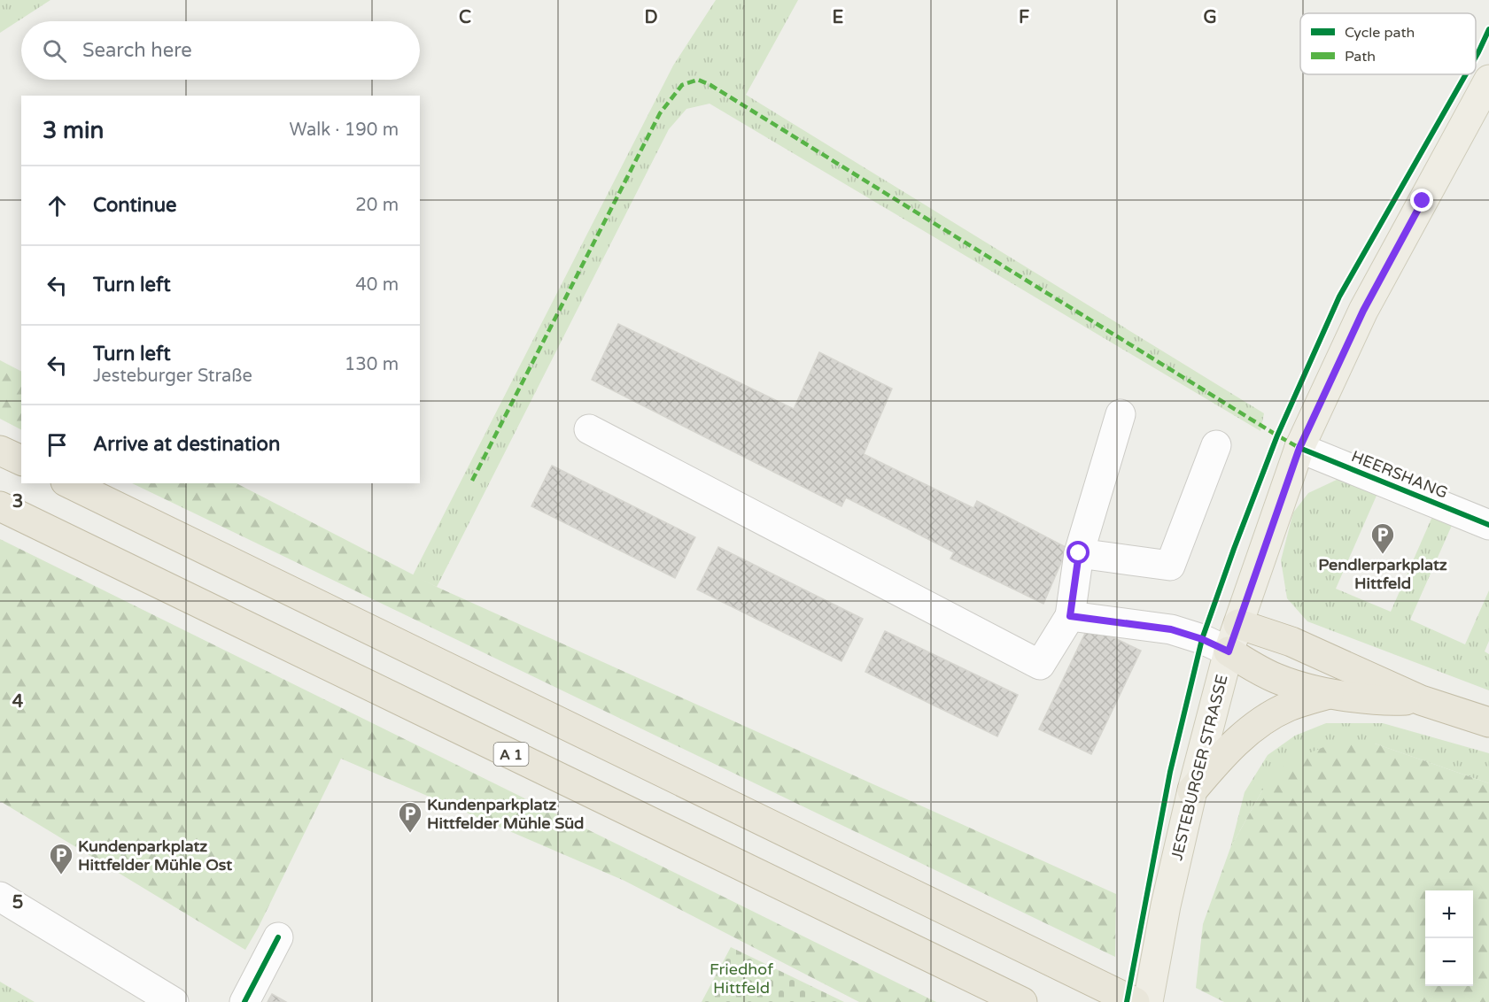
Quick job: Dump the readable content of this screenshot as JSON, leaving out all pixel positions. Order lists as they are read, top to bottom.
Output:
{
  "streets": {
    "highway": ["A 1"],
    "main road": ["JESTEBURGER STRASSE"],
    "street": ["HEERSHANG"]
  },
  "crossings": [
    ["HEERSHANG", "JESTEBURGER STRASSE"]
  ],
  "parks": ["Friedhof Hittfeld"],
  "places": {
    "parking": ["Pendlerparkplatz Hittfeld", "Kundenparkplatz Hittfelder Mühle Süd", "Kundenparkplatz Hittfelder Mühle Ost"]
  },
  "legend": ["Cycle path", "Path"],
  "page": {
    "search": "Search here",
    "heading": ["3 min", "Walk · 190 m"],
    "list": [
      ["Continue", "20 m"],
      ["Turn left", "40 m"],
      ["Turn left", "Jesteburger Straße", "130 m"],
      "Arrive at destination"
    ],
    "map_buttons": ["+", "−"]
  },
  "grid": {
    "columns": [
      "C",
      "D",
      "E",
      "F",
      "G"
    ],
    "rows": ["3", "4", "5"]
  }
}
